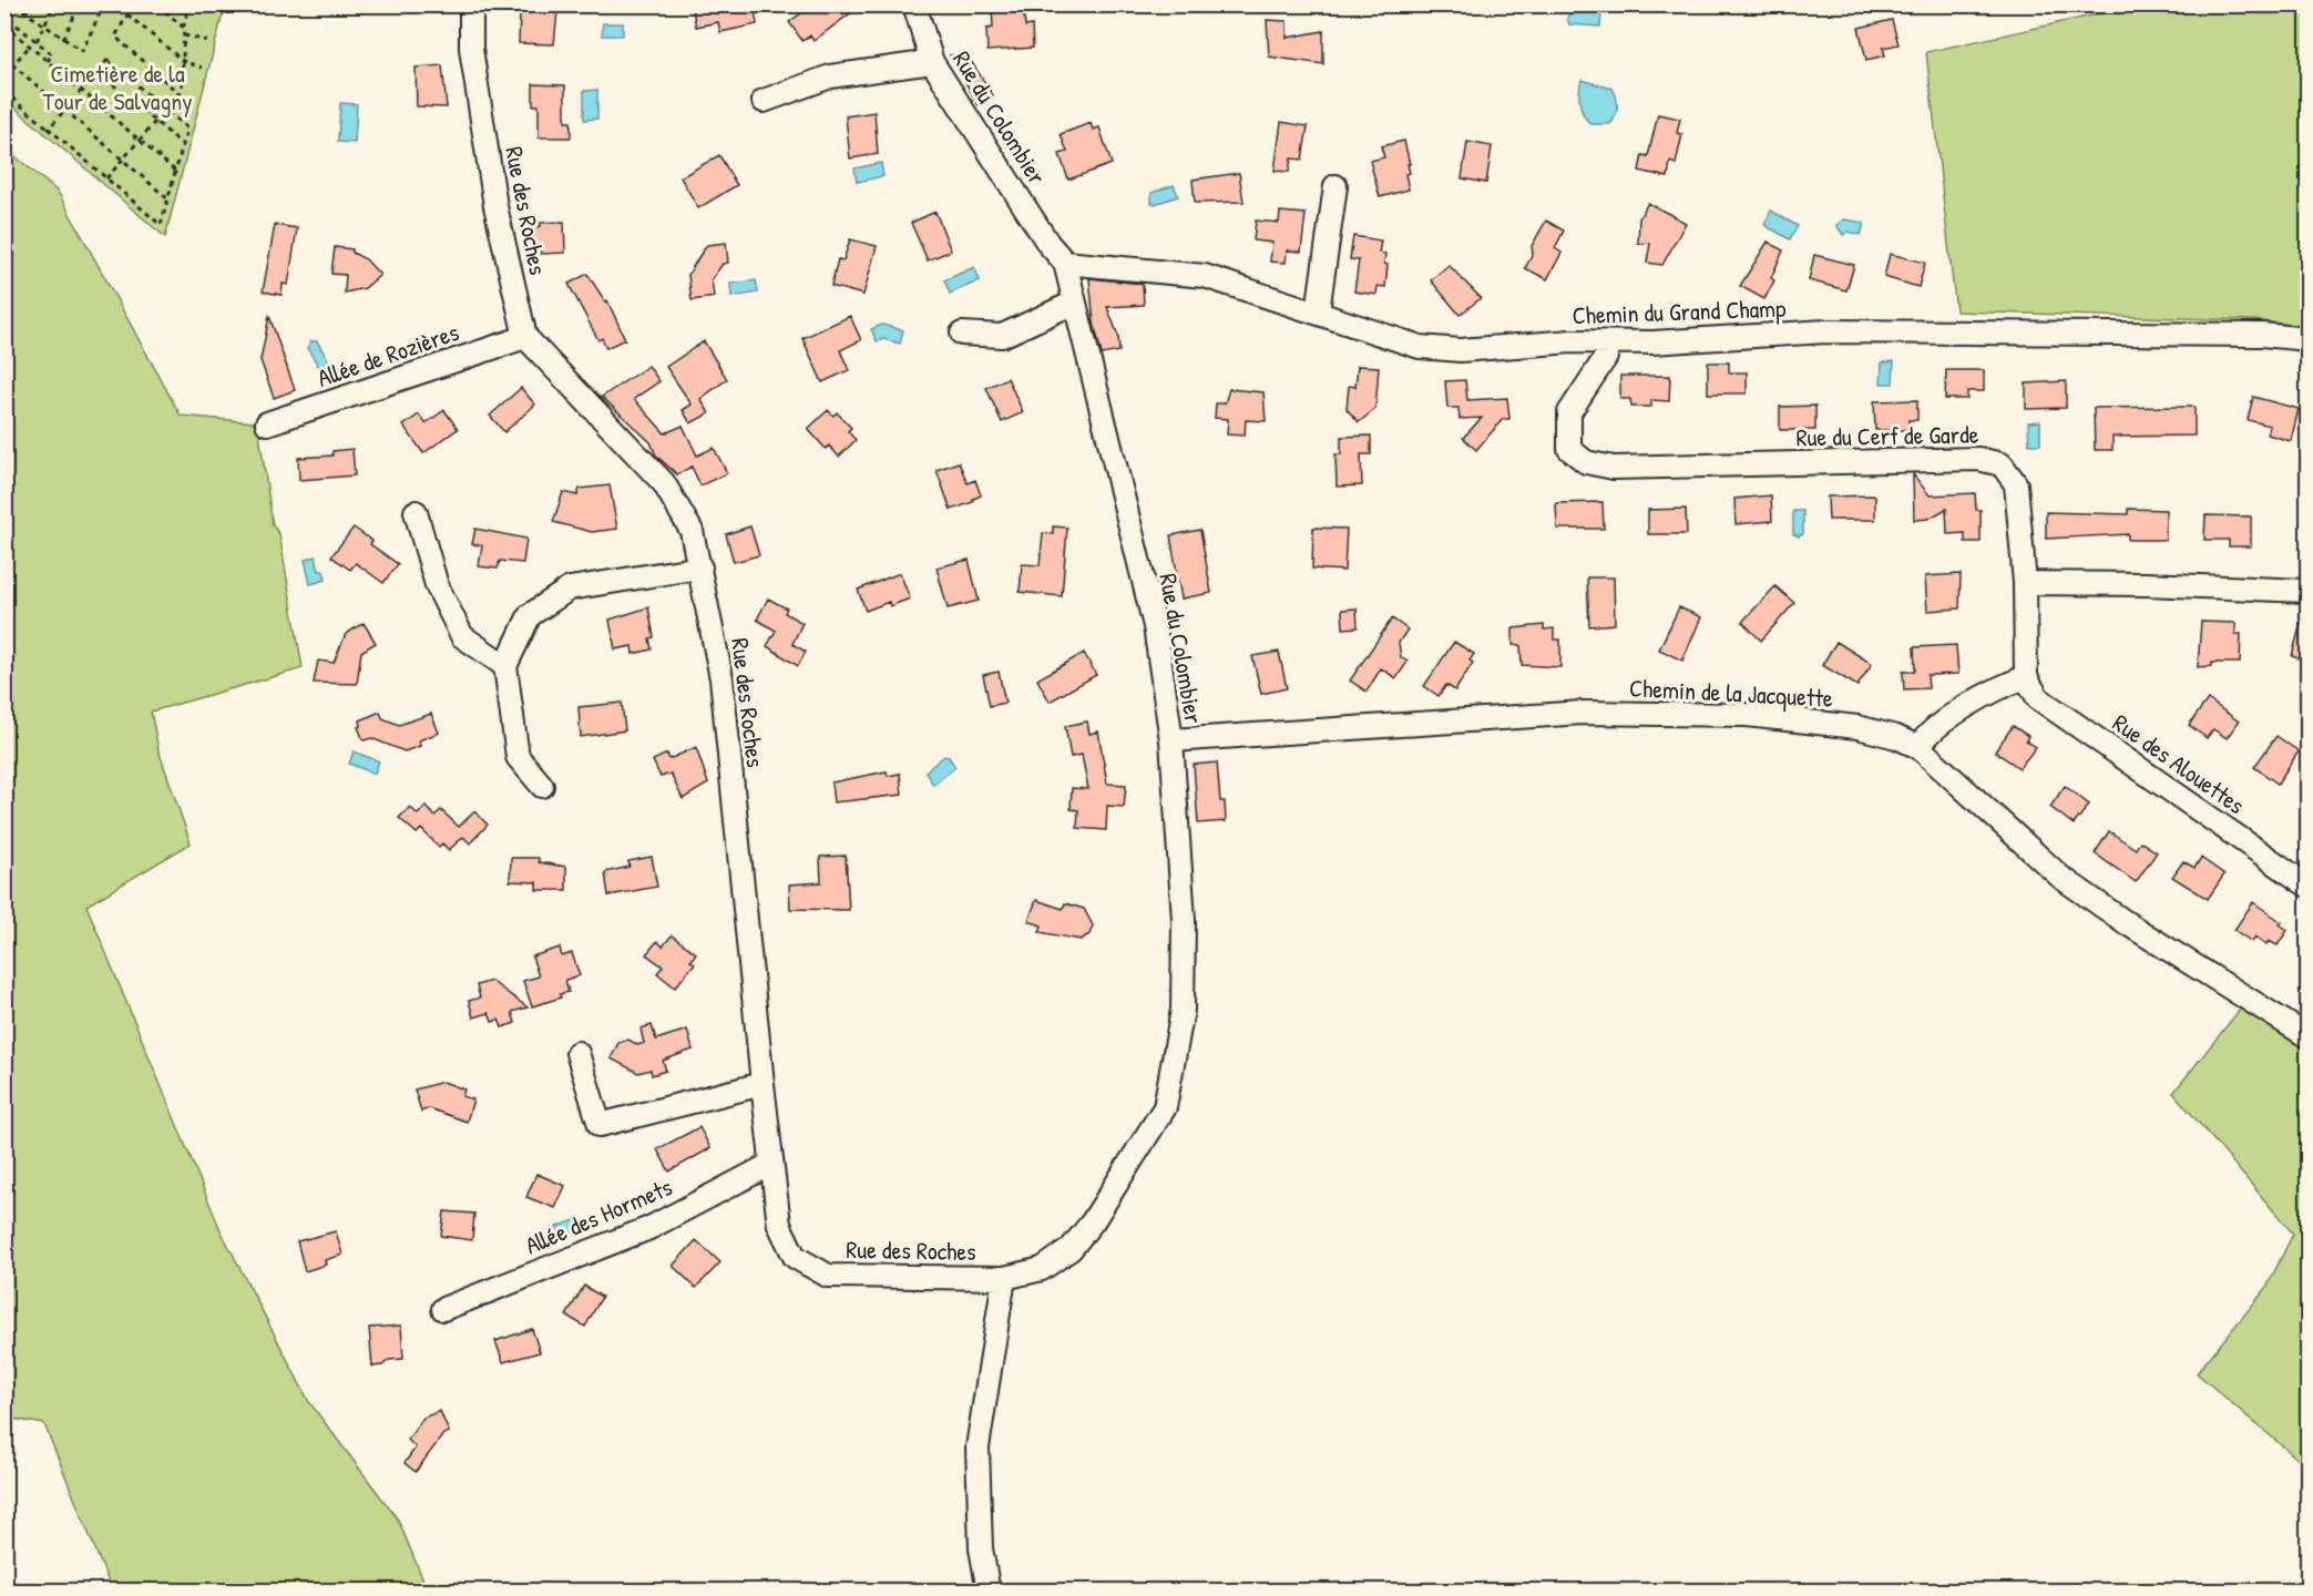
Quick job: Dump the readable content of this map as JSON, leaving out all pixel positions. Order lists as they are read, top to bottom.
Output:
{
  "streets": {
    "street": [
      "Rue du Colombier",
      "Rue des Roches",
      "Chemin du Grand Champ",
      "Allée de Rozières",
      "Rue du Cerf de Garde",
      "Chemin de la Jacquette",
      "Rue des Alouettes",
      "Allée des Hormets"
    ]
  },
  "crossings": [
    ["Rue du Colombier", "Rue des Roches"],
    ["Rue du Colombier", "Chemin du Grand Champ"],
    ["Rue du Colombier", "Chemin de la Jacquette"],
    ["Rue des Roches", "Allée de Rozières"],
    ["Rue des Roches", "Allée des Hormets"],
    ["Chemin du Grand Champ", "Rue du Cerf de Garde"]
  ],
  "parks": ["Cimetière de la Tour de Salvagny"]
}
